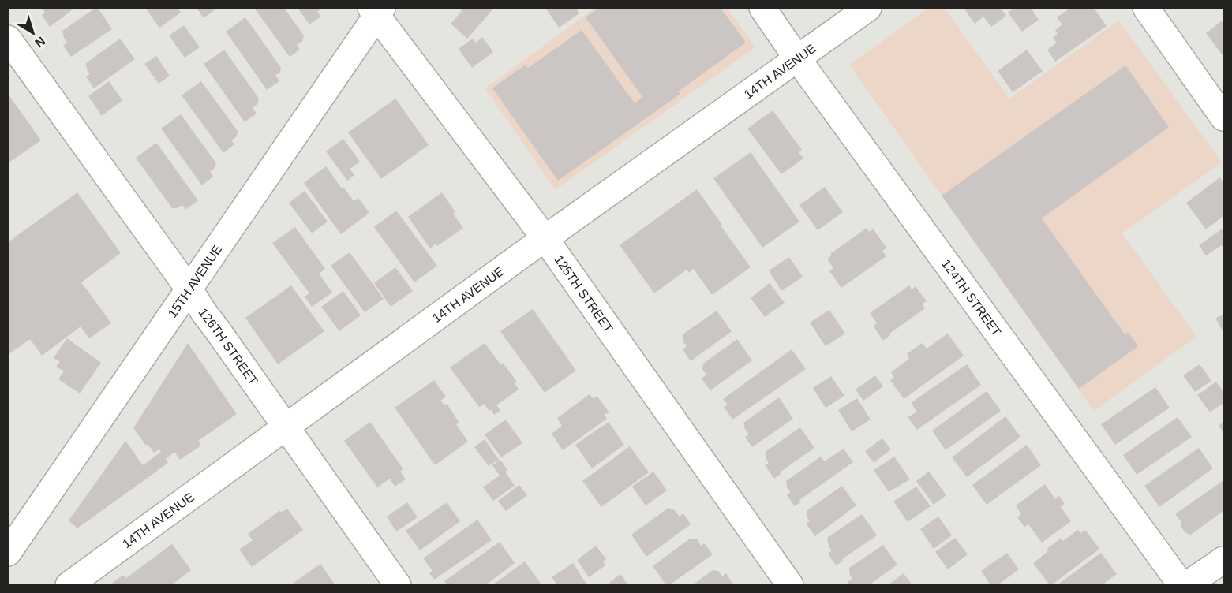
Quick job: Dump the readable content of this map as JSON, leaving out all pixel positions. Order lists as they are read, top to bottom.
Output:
{
  "streets": {
    "street": [
      "14TH AVENUE",
      "15TH AVENUE",
      "125TH STREET",
      "124TH STREET",
      "126TH STREET"
    ]
  },
  "crossings": [
    ["14TH AVENUE", "125TH STREET"],
    ["14TH AVENUE", "124TH STREET"],
    ["14TH AVENUE", "126TH STREET"],
    ["15TH AVENUE", "125TH STREET"],
    ["15TH AVENUE", "126TH STREET"]
  ],
  "north": "bottom right"
}
